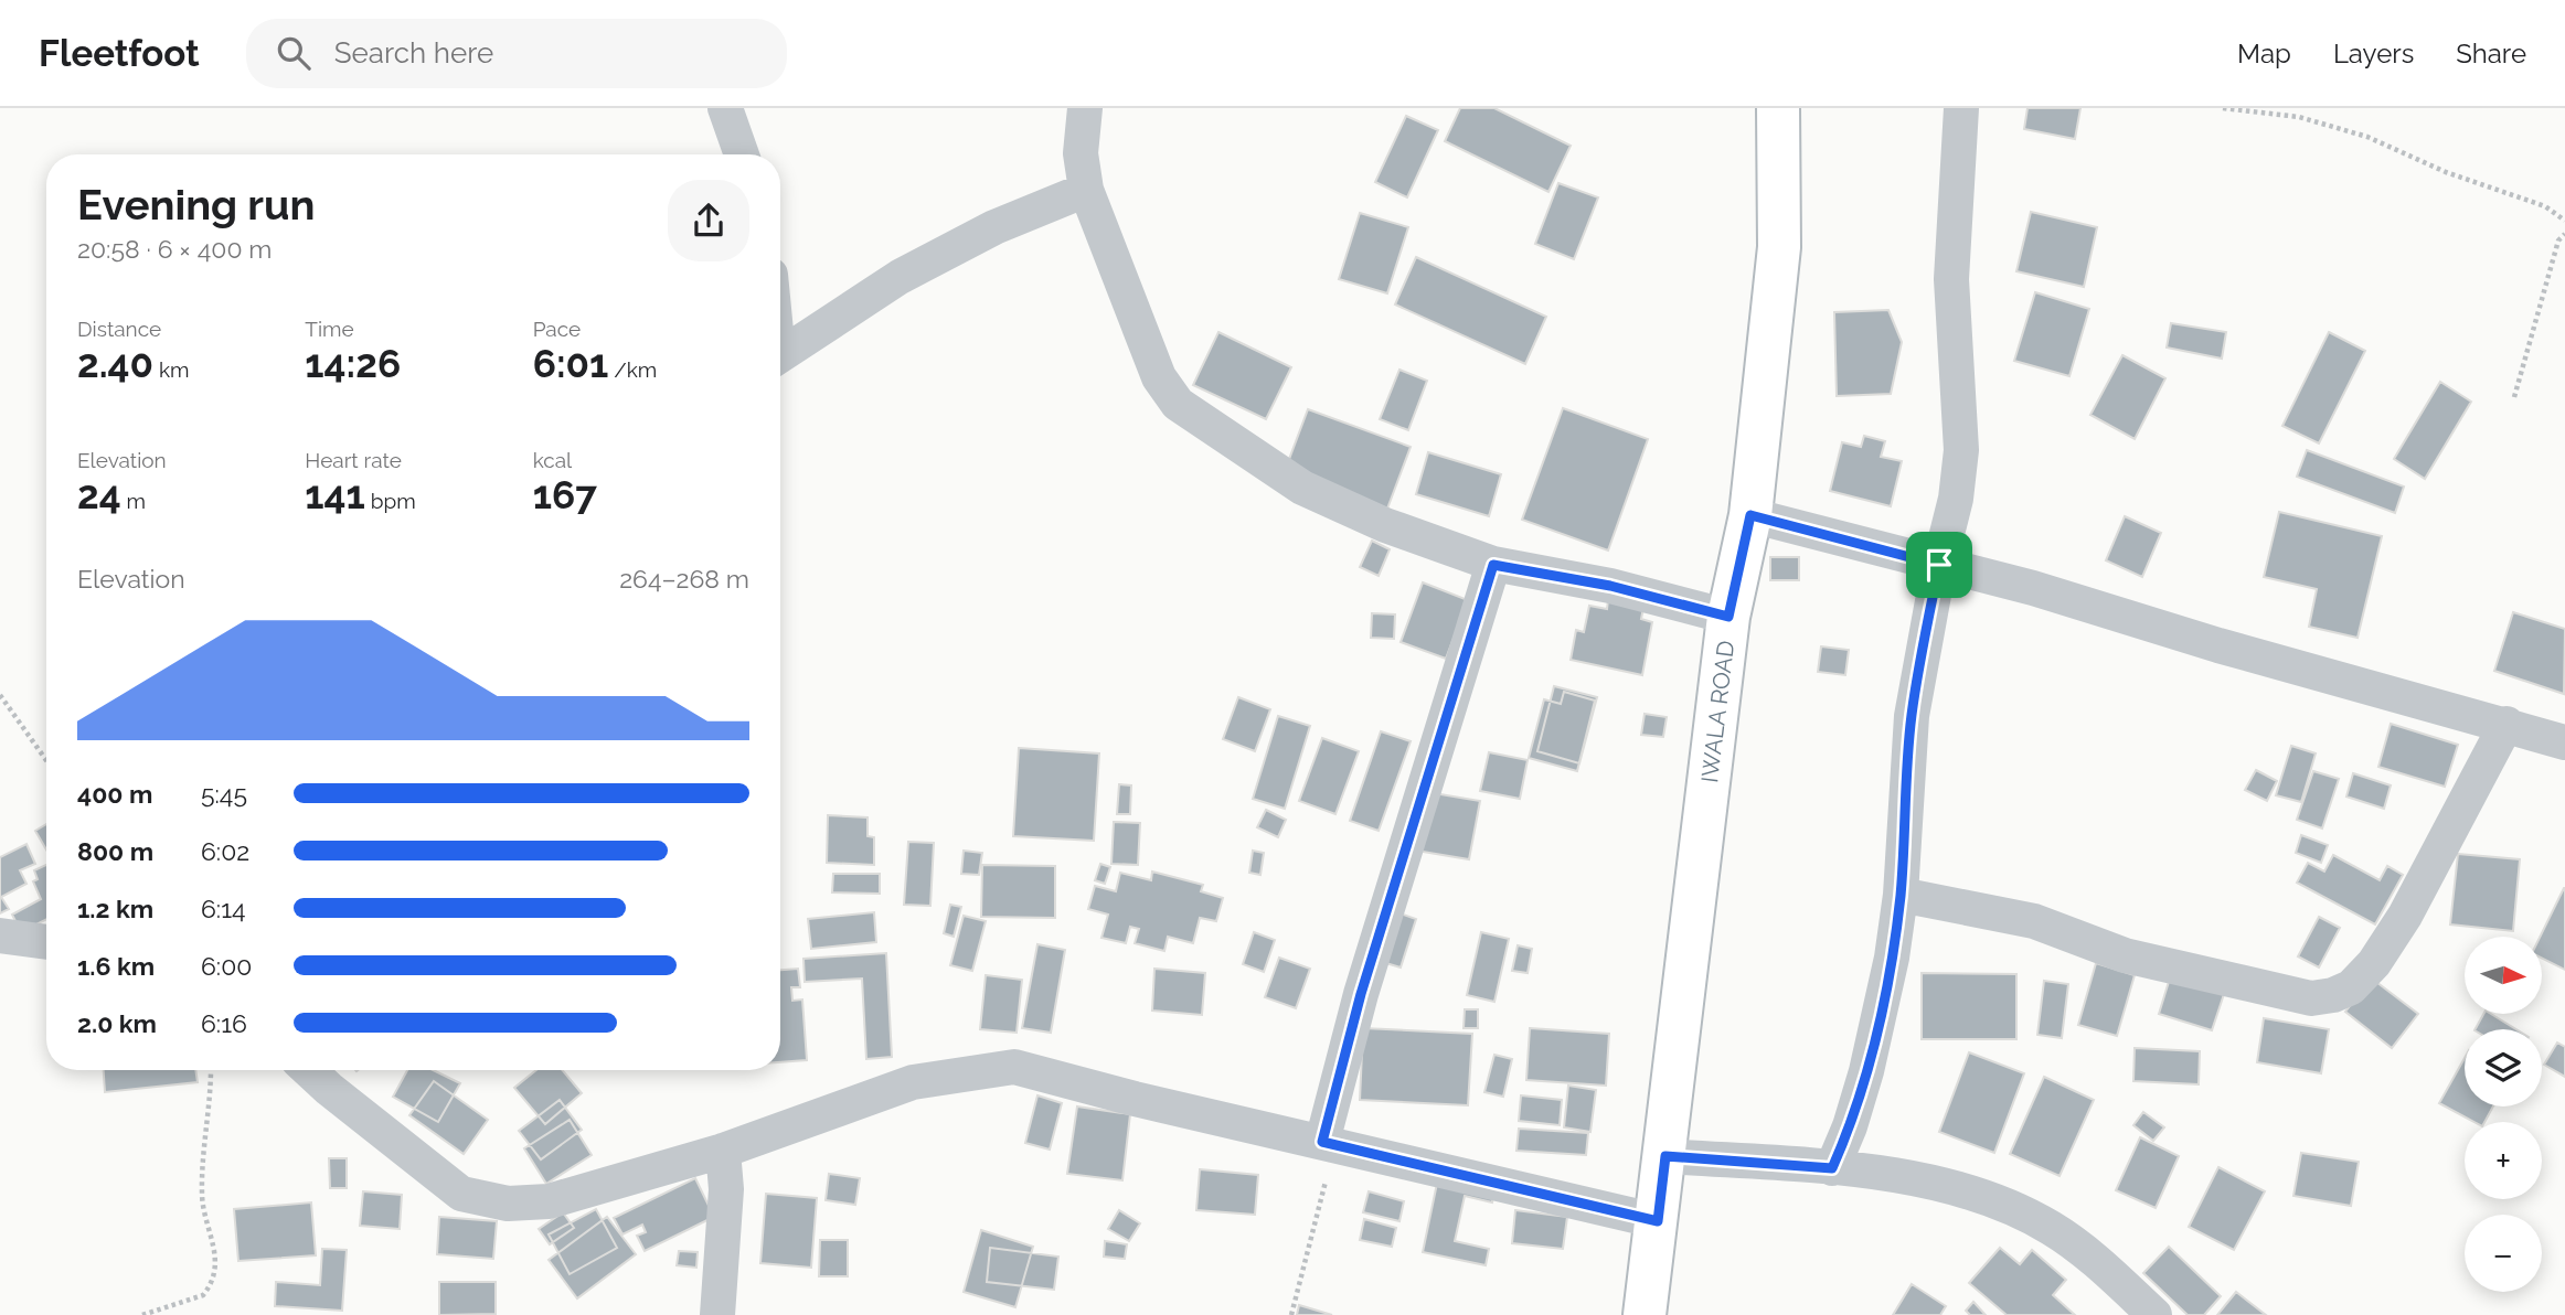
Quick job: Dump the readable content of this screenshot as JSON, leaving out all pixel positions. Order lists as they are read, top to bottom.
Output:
{
  "streets": {
    "street": ["IWALA ROAD"]
  },
  "north": "right",
  "page": {
    "header": "Fleetfoot",
    "search": "Search here",
    "nav": ["Map", "Layers", "Share"],
    "heading": ["Evening run", "20:58 · 6 × 400 m"],
    "stats": [
      ["Distance", "2.40 km"],
      ["Time", "14:26"],
      ["Pace", "6:01 /km"],
      ["Elevation", "24 m"],
      ["Heart rate", "141 bpm"],
      ["kcal", "167"]
    ],
    "chart": ["Elevation", "264–268 m"],
    "list": [
      {
        "name": "400 m",
        "note": "5:45"
      },
      {
        "name": "800 m",
        "note": "6:02"
      },
      {
        "name": "1.2 km",
        "note": "6:14"
      },
      {
        "name": "1.6 km",
        "note": "6:00"
      },
      {
        "name": "2.0 km",
        "note": "6:16"
      }
    ],
    "map_buttons": ["+", "−"]
  }
}
